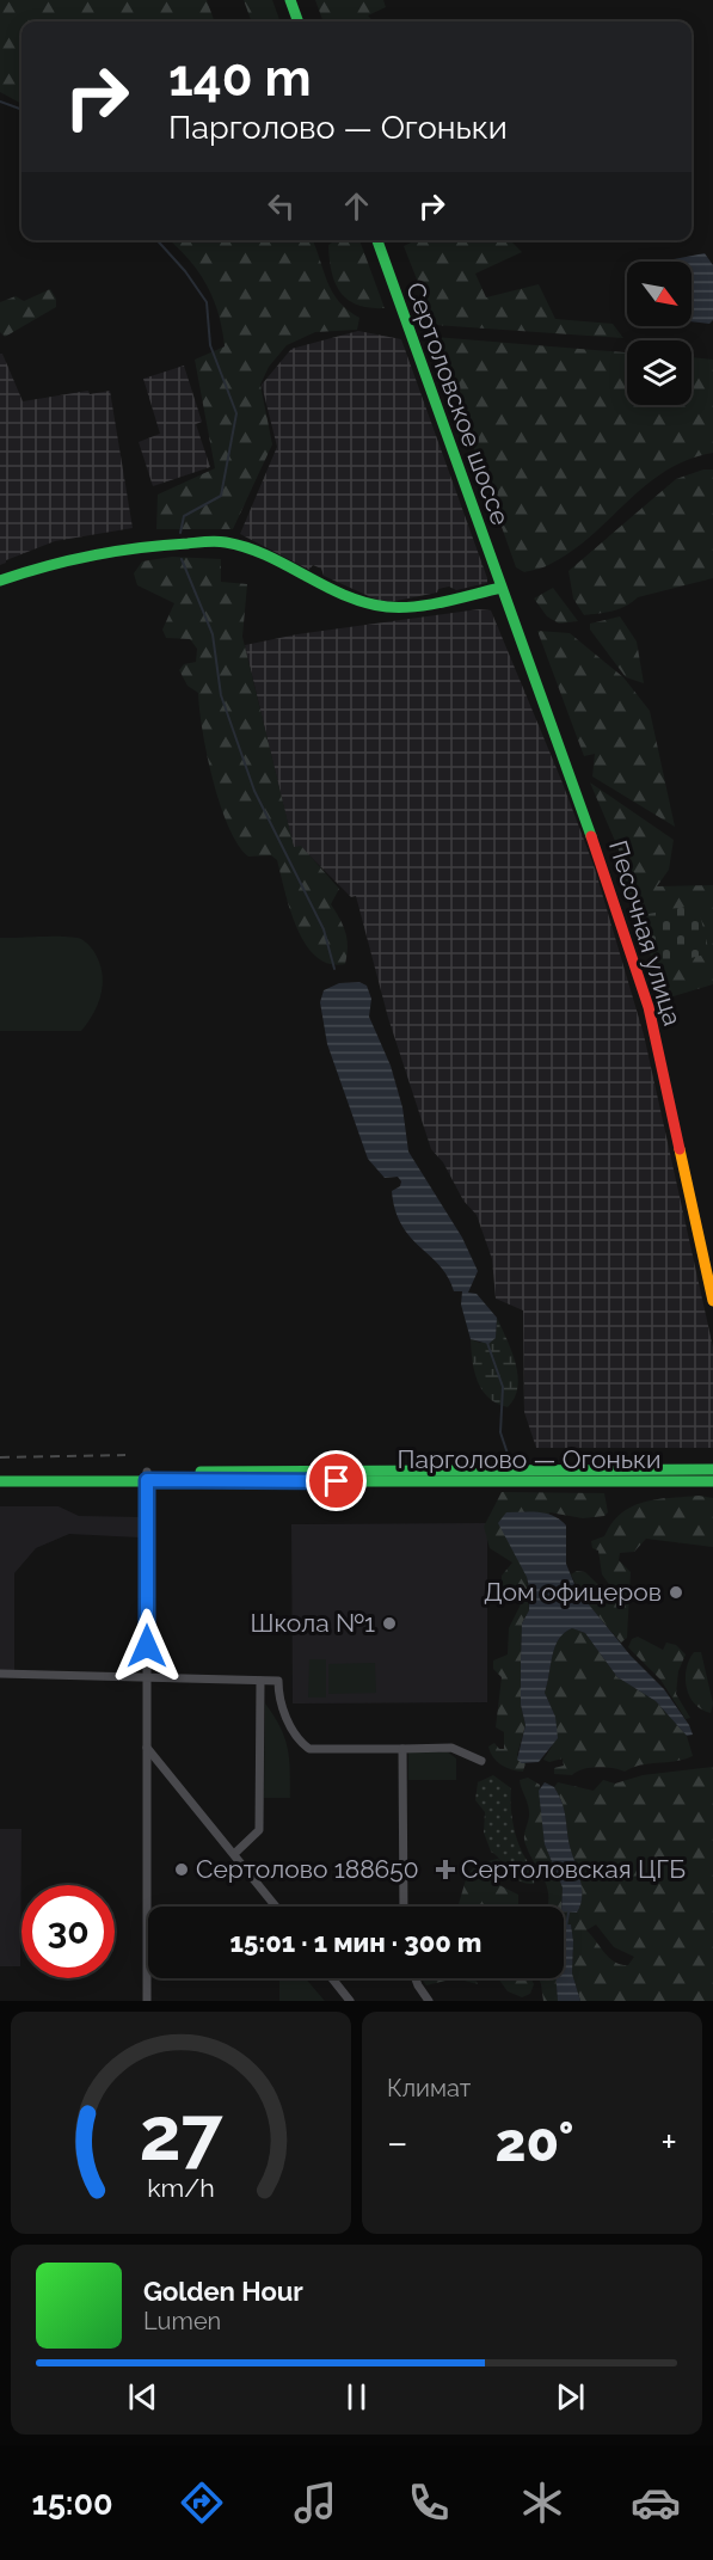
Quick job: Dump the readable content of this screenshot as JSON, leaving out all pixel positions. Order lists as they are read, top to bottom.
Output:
{
  "streets": {
    "main road": ["Сертоловское шоссе", "Песочная улица", "Парголово — Огоньки"]
  },
  "crossings": [
    ["Сертоловское шоссе", "Песочная улица"]
  ],
  "places": {
    "other": ["Дом офицеров", "Школа №1", "Сертолово 188650"],
    "health": ["Сертоловская ЦГБ"]
  },
  "north": "bottom right",
  "page": {
    "turn": ["140 m", "Парголово — Огоньки"],
    "limit": "30",
    "trip": "15:01 · 1 мин · 300 m",
    "tile": "Климат",
    "heat": ["−", "20°", "+"],
    "song": ["Golden Hour", "Lumen"],
    "tabs": "15:00",
    "gauge": ["27", "km/h"]
  }
}
